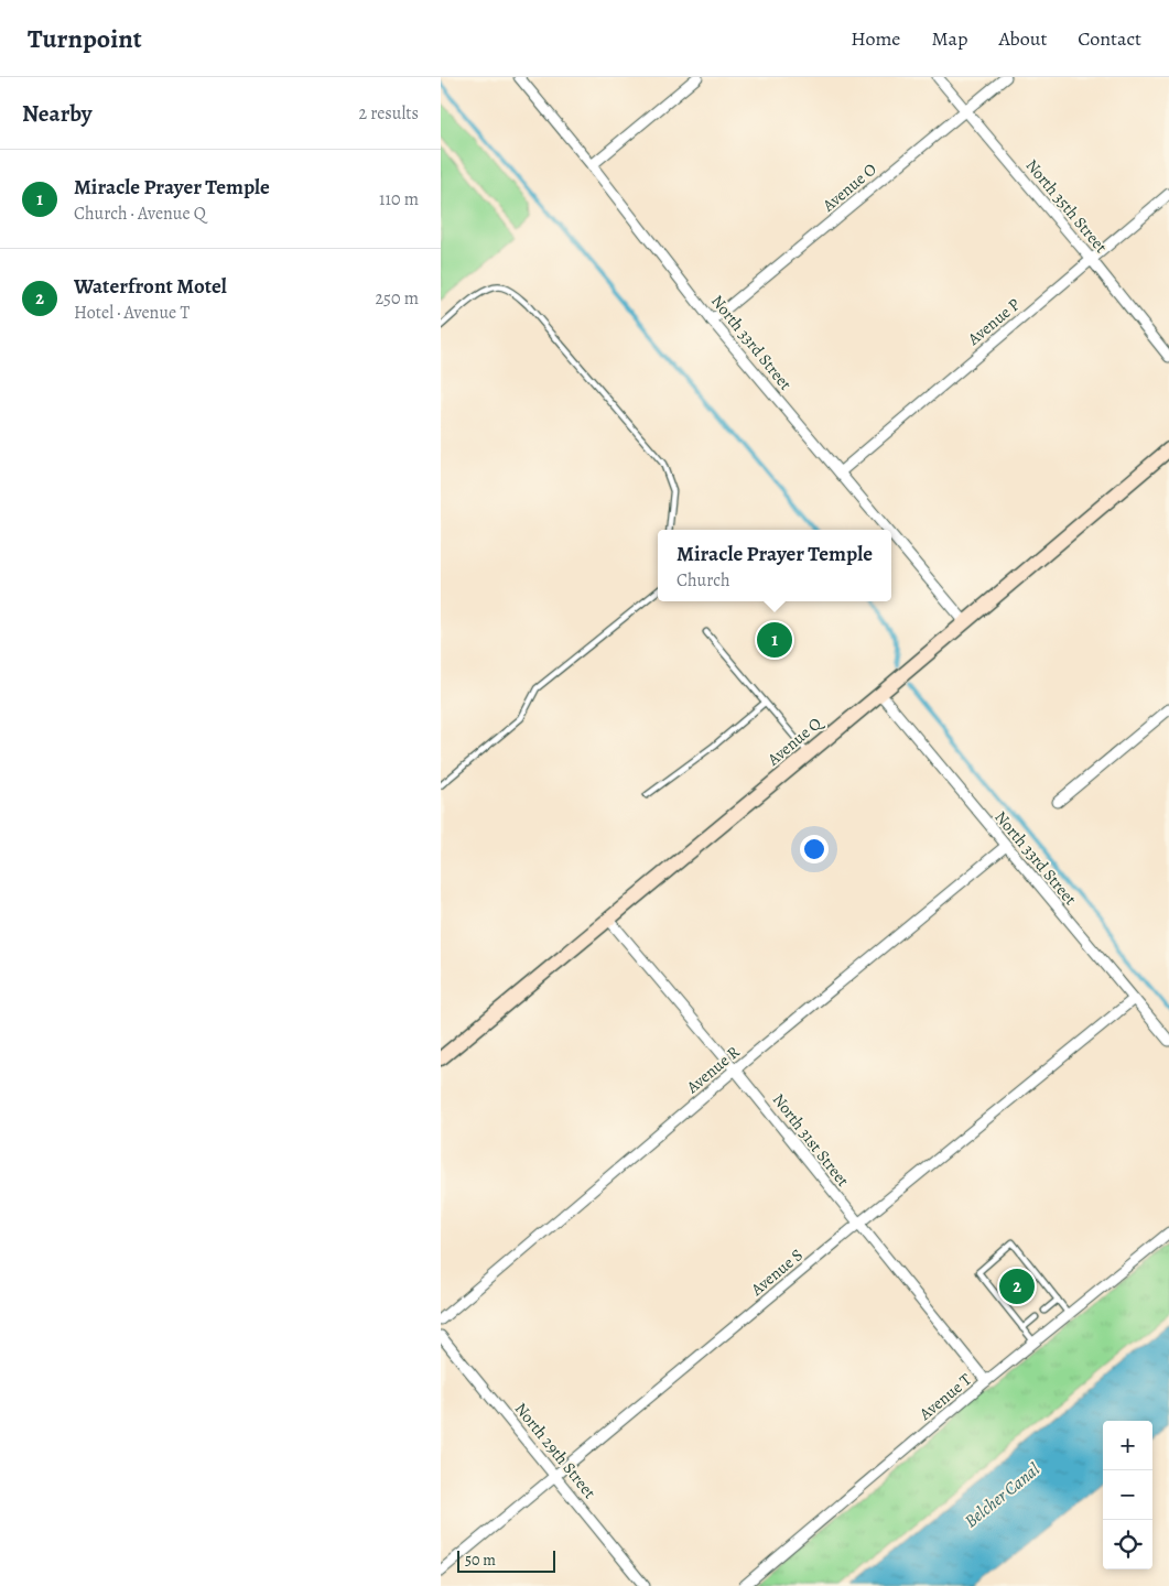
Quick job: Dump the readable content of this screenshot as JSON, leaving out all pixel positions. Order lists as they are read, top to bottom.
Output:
{
  "streets": {
    "street": [
      "Avenue O",
      "North 35th Street",
      "Avenue P",
      "North 33rd Street",
      "Avenue Q",
      "Avenue R",
      "North 31st Street",
      "Avenue S",
      "Avenue T",
      "North 29th Street"
    ]
  },
  "crossings": [
    ["Avenue O", "North 35th Street"],
    ["Avenue O", "North 33rd Street"],
    ["North 35th Street", "Avenue P"],
    ["Avenue P", "North 33rd Street"],
    ["North 33rd Street", "Avenue Q"],
    ["North 33rd Street", "Avenue R"],
    ["North 33rd Street", "Avenue S"],
    ["Avenue Q", "North 31st Street"],
    ["Avenue R", "North 31st Street"],
    ["North 31st Street", "Avenue S"],
    ["North 31st Street", "Avenue T"],
    ["Avenue S", "North 29th Street"]
  ],
  "water": ["Belcher Canal"],
  "scale_bar": "50 m",
  "page": {
    "header": "Turnpoint",
    "nav": [
      "Home",
      "Map",
      "About",
      "Contact"
    ],
    "heading": ["Nearby", "2 results"],
    "list": [
      {
        "mark": "1",
        "name": "Miracle Prayer Temple",
        "note": "Church · Avenue Q",
        "value": "110 m"
      },
      {
        "mark": "2",
        "name": "Waterfront Motel",
        "note": "Hotel · Avenue T",
        "value": "250 m"
      }
    ],
    "popup": ["Miracle Prayer Temple", "Church"],
    "pins": ["1", "2"],
    "map_buttons": ["+", "−"],
    "scale": "50 m"
  }
}
